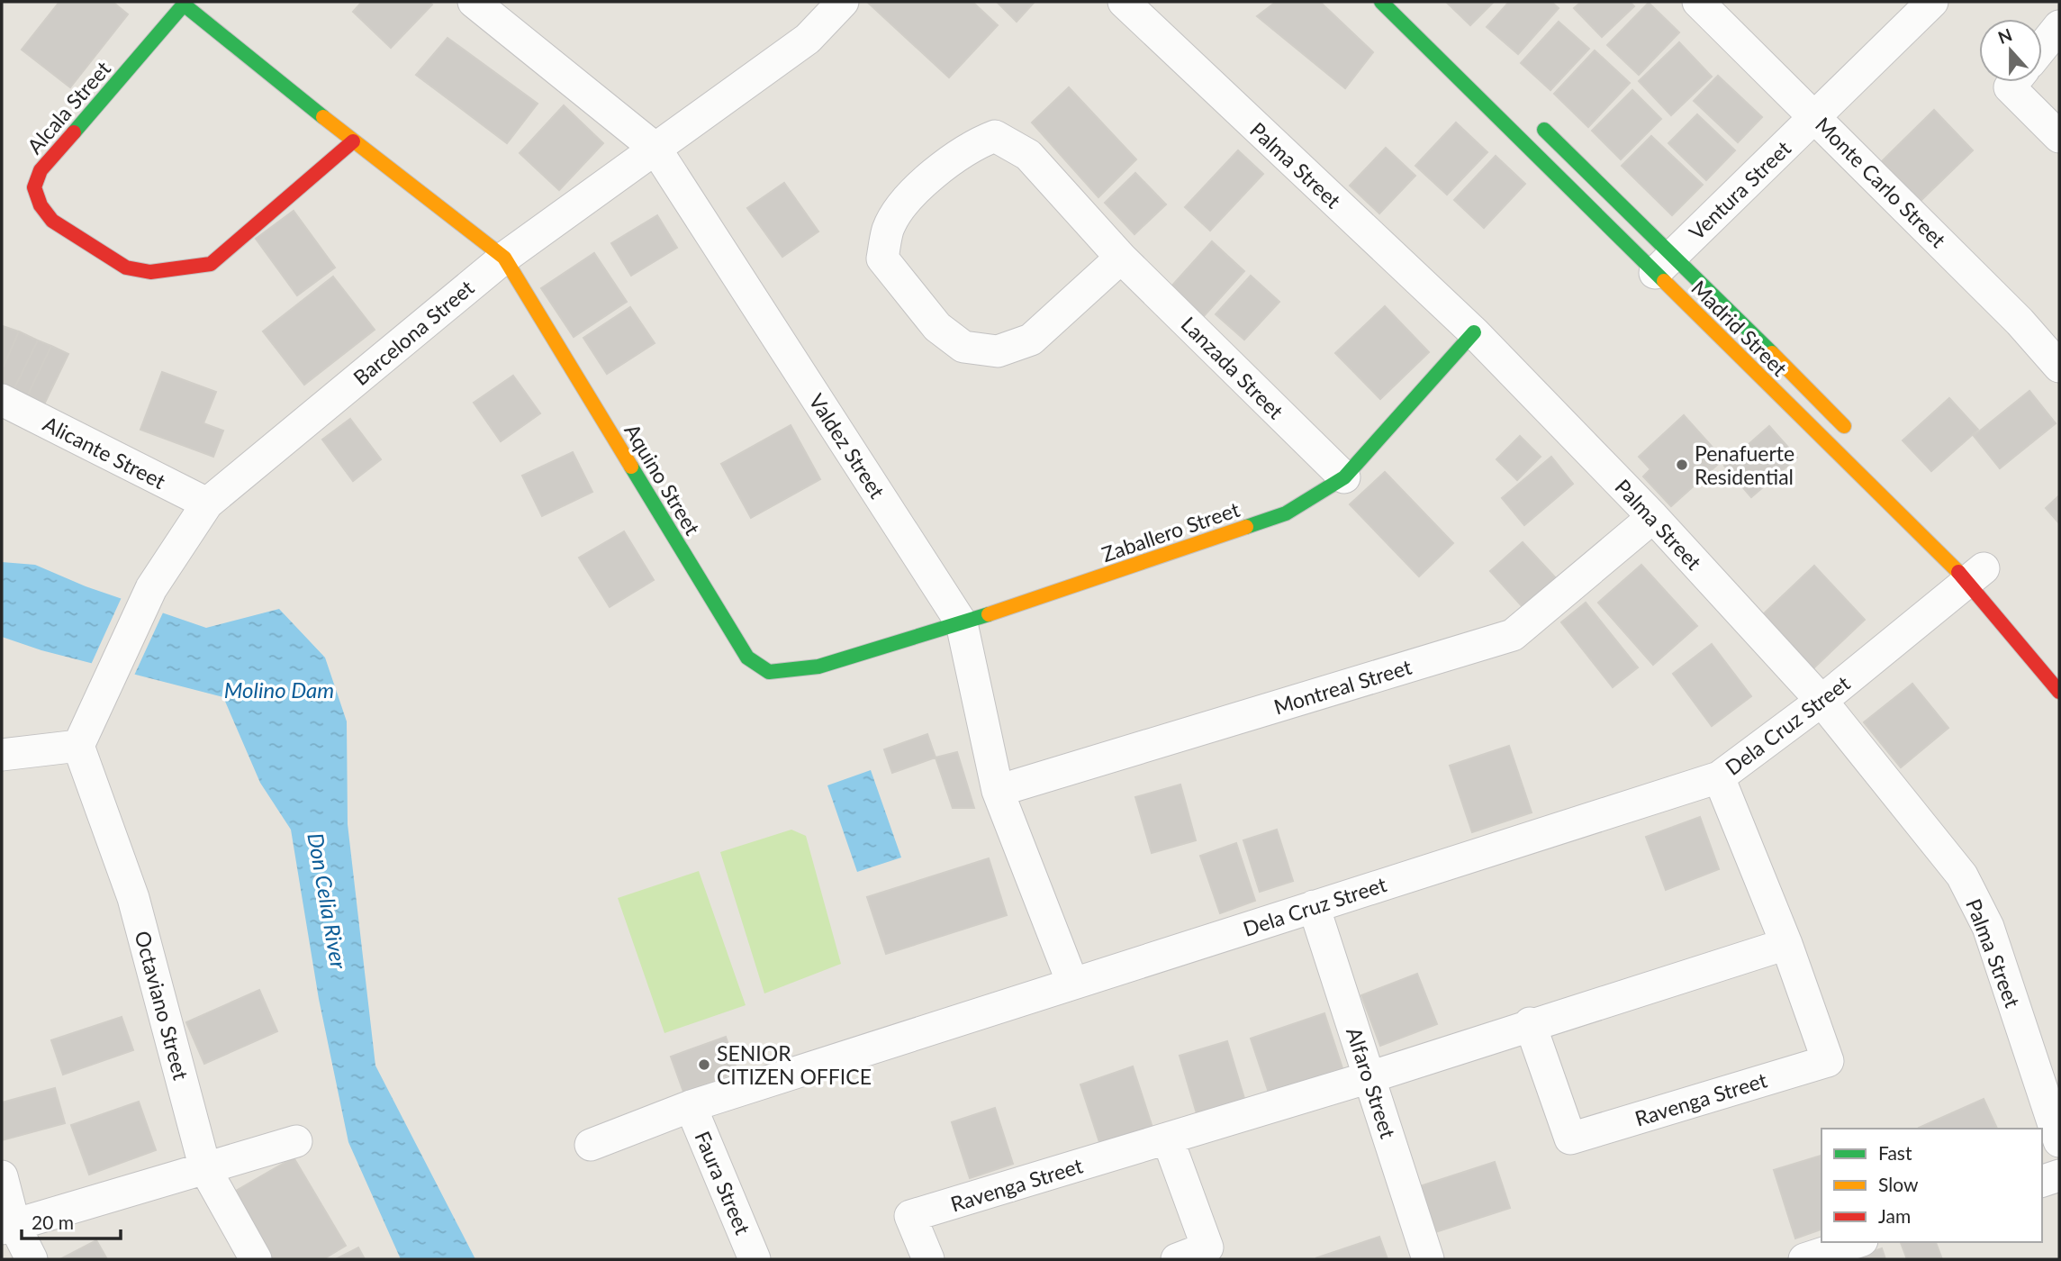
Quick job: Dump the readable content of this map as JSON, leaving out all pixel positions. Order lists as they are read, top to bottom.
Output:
{
  "streets": {
    "street": [
      "Alcala Street",
      "Palma Street",
      "Monte Carlo Street",
      "Ventura Street",
      "Madrid Street",
      "Barcelona Street",
      "Lanzada Street",
      "Valdez Street",
      "Alicante Street",
      "Aquino Street",
      "Zaballero Street",
      "Montreal Street",
      "Dela Cruz Street",
      "Octaviano Street",
      "Alfaro Street",
      "Ravenga Street",
      "Faura Street"
    ]
  },
  "crossings": [
    ["Alcala Street", "Barcelona Street"],
    ["Alcala Street", "Aquino Street"],
    ["Palma Street", "Zaballero Street"],
    ["Palma Street", "Montreal Street"],
    ["Palma Street", "Dela Cruz Street"],
    ["Monte Carlo Street", "Ventura Street"],
    ["Ventura Street", "Madrid Street"],
    ["Madrid Street", "Dela Cruz Street"],
    ["Barcelona Street", "Valdez Street"],
    ["Barcelona Street", "Alicante Street"],
    ["Barcelona Street", "Aquino Street"],
    ["Barcelona Street", "Octaviano Street"],
    ["Lanzada Street", "Zaballero Street"],
    ["Valdez Street", "Zaballero Street"],
    ["Valdez Street", "Montreal Street"],
    ["Valdez Street", "Dela Cruz Street"],
    ["Aquino Street", "Zaballero Street"],
    ["Dela Cruz Street", "Alfaro Street"],
    ["Dela Cruz Street", "Ravenga Street"],
    ["Dela Cruz Street", "Faura Street"],
    ["Alfaro Street", "Ravenga Street"]
  ],
  "water": ["Molino Dam", "Don Celia River"],
  "places": ["Penafuerte Residential", "SENIOR CITIZEN OFFICE"],
  "legend": ["Fast", "Slow", "Jam"],
  "scale_bar": "20 m",
  "north": "top"
}
